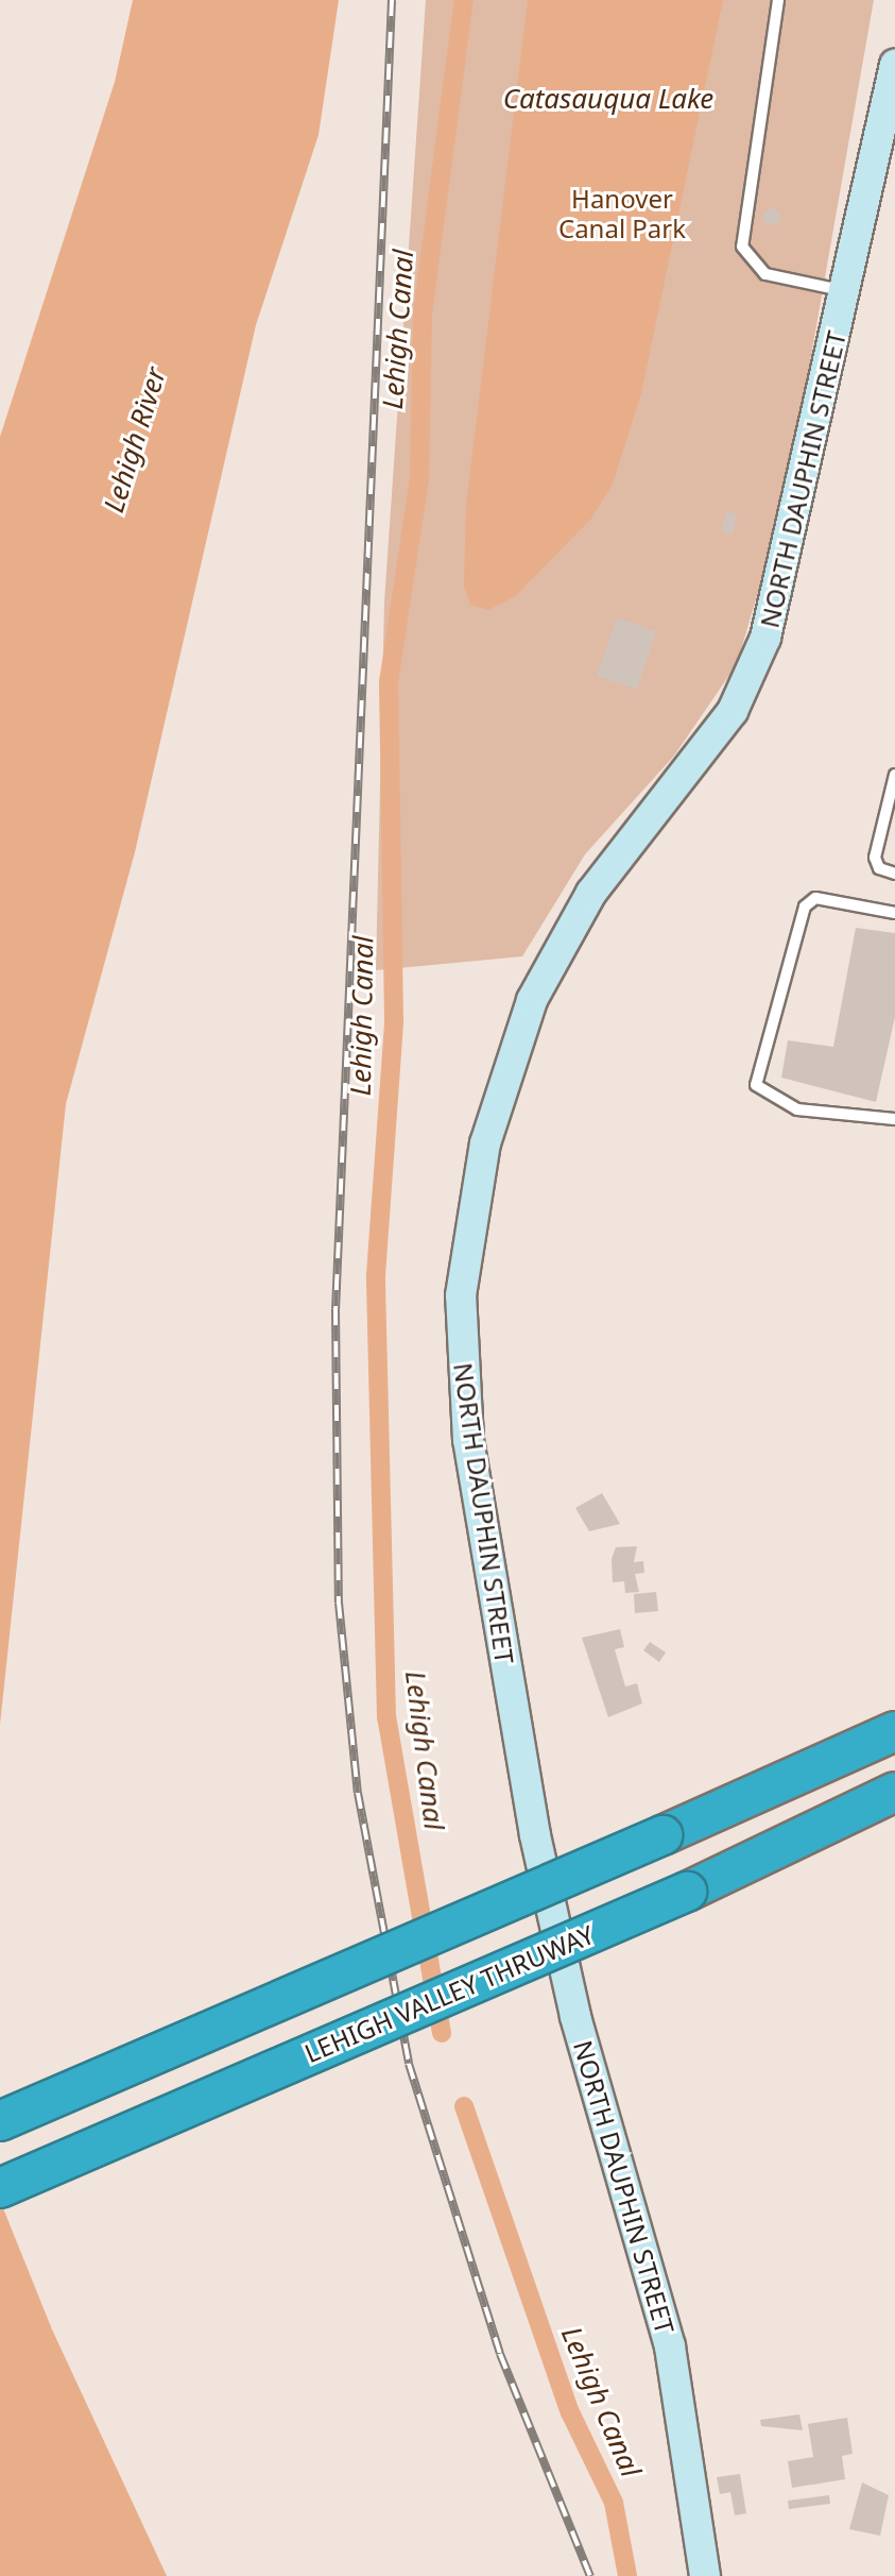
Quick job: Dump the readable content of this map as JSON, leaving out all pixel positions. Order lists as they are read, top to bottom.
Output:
{
  "streets": {
    "highway": ["LEHIGH VALLEY THRUWAY"],
    "street": ["NORTH DAUPHIN STREET"]
  },
  "water": ["Catasauqua Lake", "Lehigh Canal", "Lehigh River"],
  "parks": ["Hanover Canal Park"]
}
